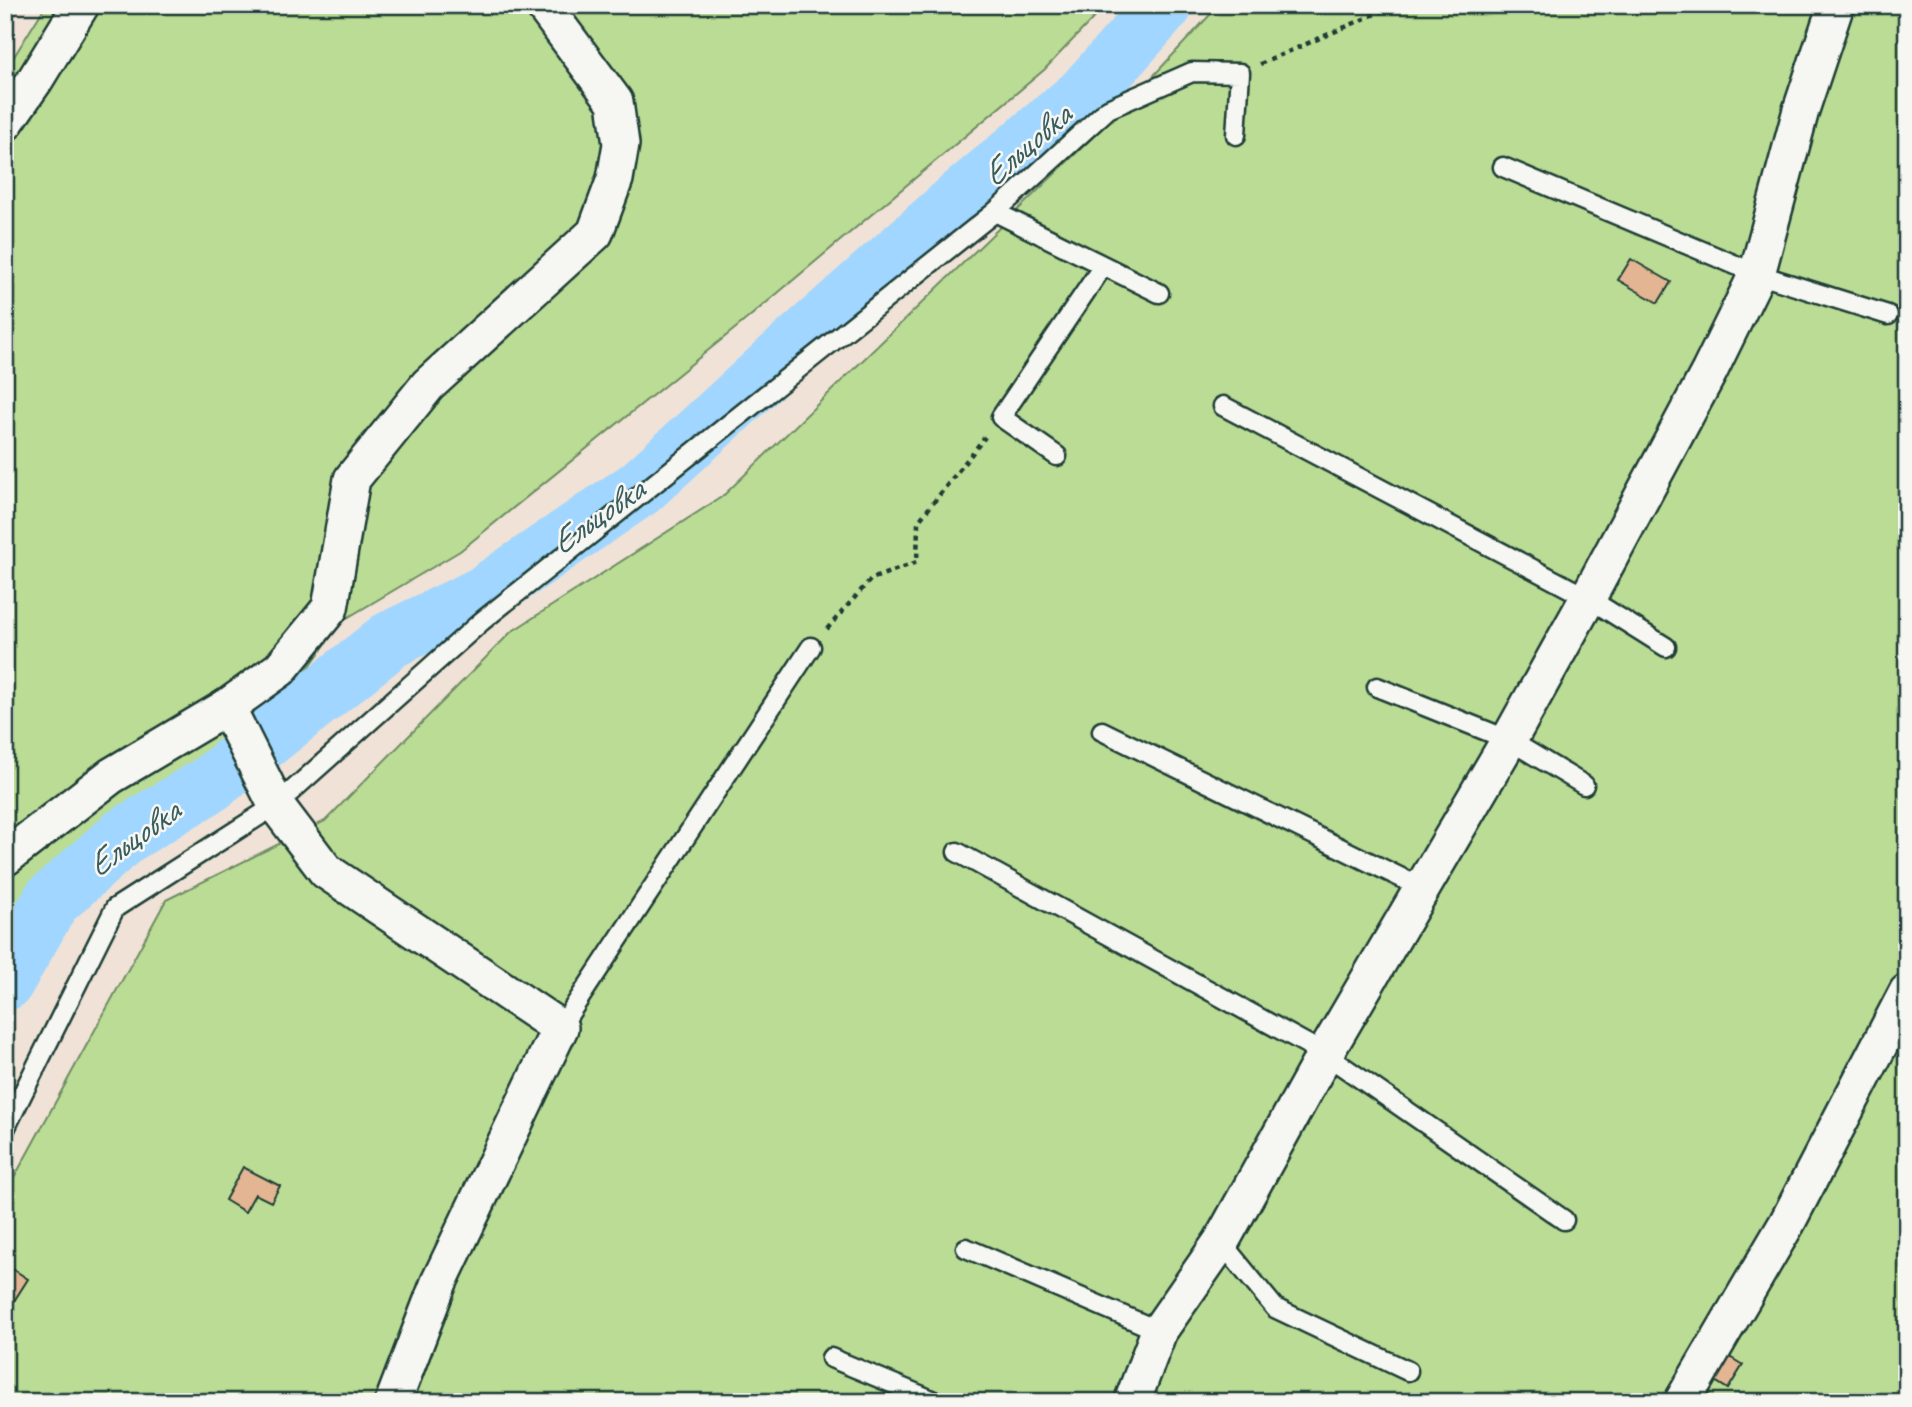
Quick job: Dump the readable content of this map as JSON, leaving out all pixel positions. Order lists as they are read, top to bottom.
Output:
{
  "water": ["Ельцовка"]
}
